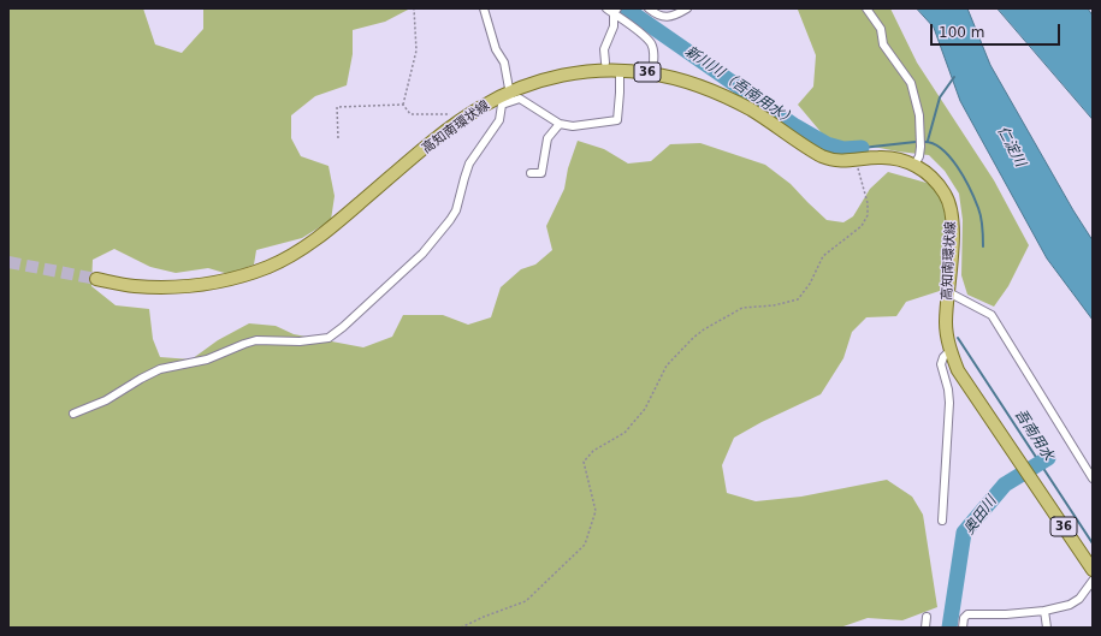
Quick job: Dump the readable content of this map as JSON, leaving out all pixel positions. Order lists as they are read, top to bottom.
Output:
{
  "streets": {
    "main road": ["36", "高知南環状線"]
  },
  "water": [
    "新川川（吾南用水）",
    "仁淀川",
    "吾南用水",
    "奥田川"
  ],
  "scale_bar": "100 m"
}
